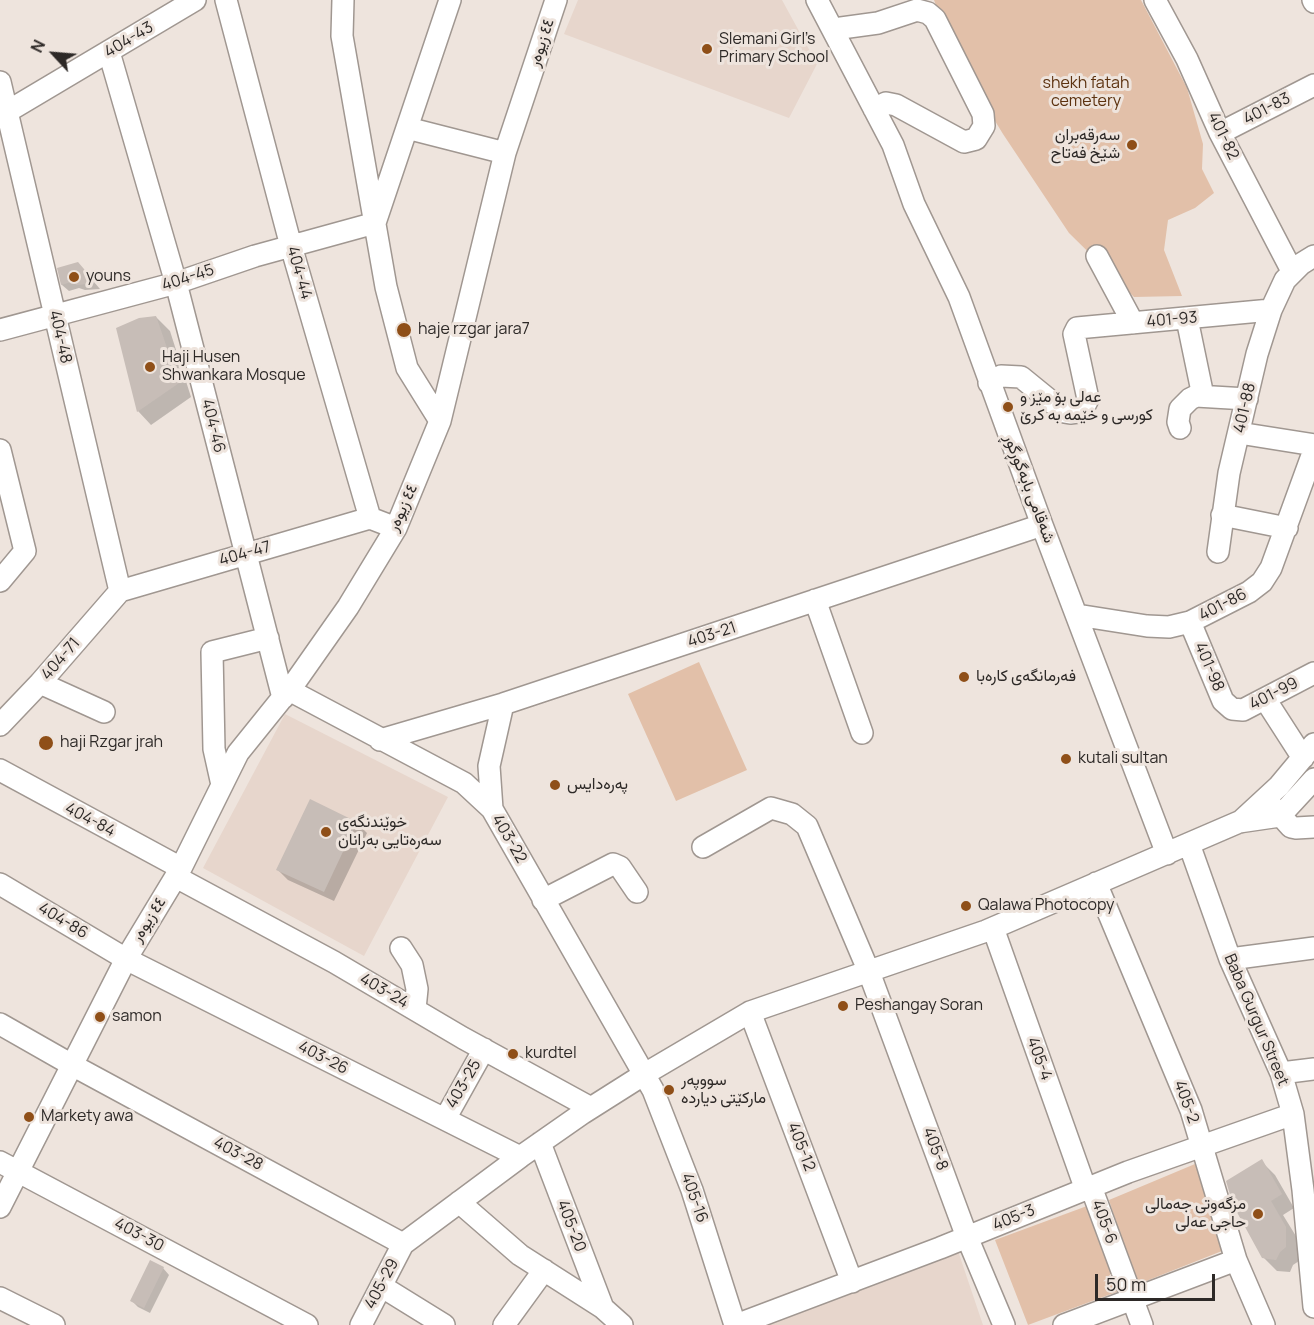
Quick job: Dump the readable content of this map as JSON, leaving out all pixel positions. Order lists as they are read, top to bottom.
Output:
{
  "streets": {
    "street": [
      "404-43",
      "٤٤ زیوەر",
      "401-83",
      "401-82",
      "404-44",
      "404-45",
      "401-93",
      "404-48",
      "401-88",
      "404-46",
      "شەقامی بابەگوڕگوڕ",
      "404-47",
      "401-86",
      "403-21",
      "404-71",
      "401-98",
      "401-99",
      "404-84",
      "403-22",
      "404-86",
      "403-24",
      "Baba Gurgur Street",
      "403-26",
      "405-4",
      "403-25",
      "405-2",
      "405-12",
      "405-8",
      "403-28",
      "405-16",
      "405-3",
      "405-6",
      "405-20",
      "403-30",
      "405-29"
    ]
  },
  "crossings": [
    ["404-43", "404-48"],
    ["404-43", "404-46"],
    ["٤٤ زیوەر", "404-46"],
    ["٤٤ زیوەر", "404-84"],
    ["٤٤ زیوەر", "403-22"],
    ["٤٤ زیوەر", "404-86"],
    ["٤٤ زیوەر", "403-24"],
    ["٤٤ زیوەر", "403-26"],
    ["٤٤ زیوەر", "403-28"],
    ["٤٤ زیوەر", "403-30"],
    ["401-83", "401-82"],
    ["401-82", "401-88"],
    ["404-44", "404-45"],
    ["404-44", "404-47"],
    ["404-45", "404-48"],
    ["404-45", "404-46"],
    ["401-93", "401-88"],
    ["401-93", "شەقامی بابەگوڕگوڕ"],
    ["404-48", "404-47"],
    ["404-48", "404-71"],
    ["404-46", "404-47"],
    ["404-46", "403-22"],
    ["شەقامی بابەگوڕگوڕ", "401-86"],
    ["شەقامی بابەگوڕگوڕ", "403-21"],
    ["404-47", "404-71"],
    ["401-86", "401-98"],
    ["403-21", "403-22"],
    ["401-98", "401-99"],
    ["404-84", "403-24"],
    ["403-22", "405-16"],
    ["404-86", "403-26"],
    ["403-24", "403-25"],
    ["Baba Gurgur Street", "405-3"],
    ["403-26", "403-25"],
    ["405-4", "405-3"],
    ["405-4", "405-6"],
    ["405-2", "405-3"],
    ["405-12", "405-3"],
    ["405-8", "405-3"],
    ["403-28", "405-29"],
    ["405-16", "405-3"],
    ["405-3", "405-6"]
  ],
  "parks": ["shekh fatah cemetery"],
  "places": [
    "Slemani Girl’s Primary School",
    "سەرقەبران شێخ فەتاح",
    "youns",
    "haje rzgar jara7",
    "Haji Husen Shwankara Mosque",
    "عەلی بۆ مێز و کورسی و خێمە بە کرێ",
    "فەرمانگەی کارەبا",
    "haji Rzgar jrah",
    "kutali sultan",
    "پەرەدایس",
    "خوێندنگەی سەرەتایی بەرانان",
    "Qalawa Photocopy",
    "Peshangay Soran",
    "samon",
    "kurdtel",
    "سووپەر مارکێتی دیاردە",
    "Markety awa",
    "مزگەوتی جەمالی حاجی عەلی"
  ],
  "scale_bar": "50 m",
  "north": "top left"
}
